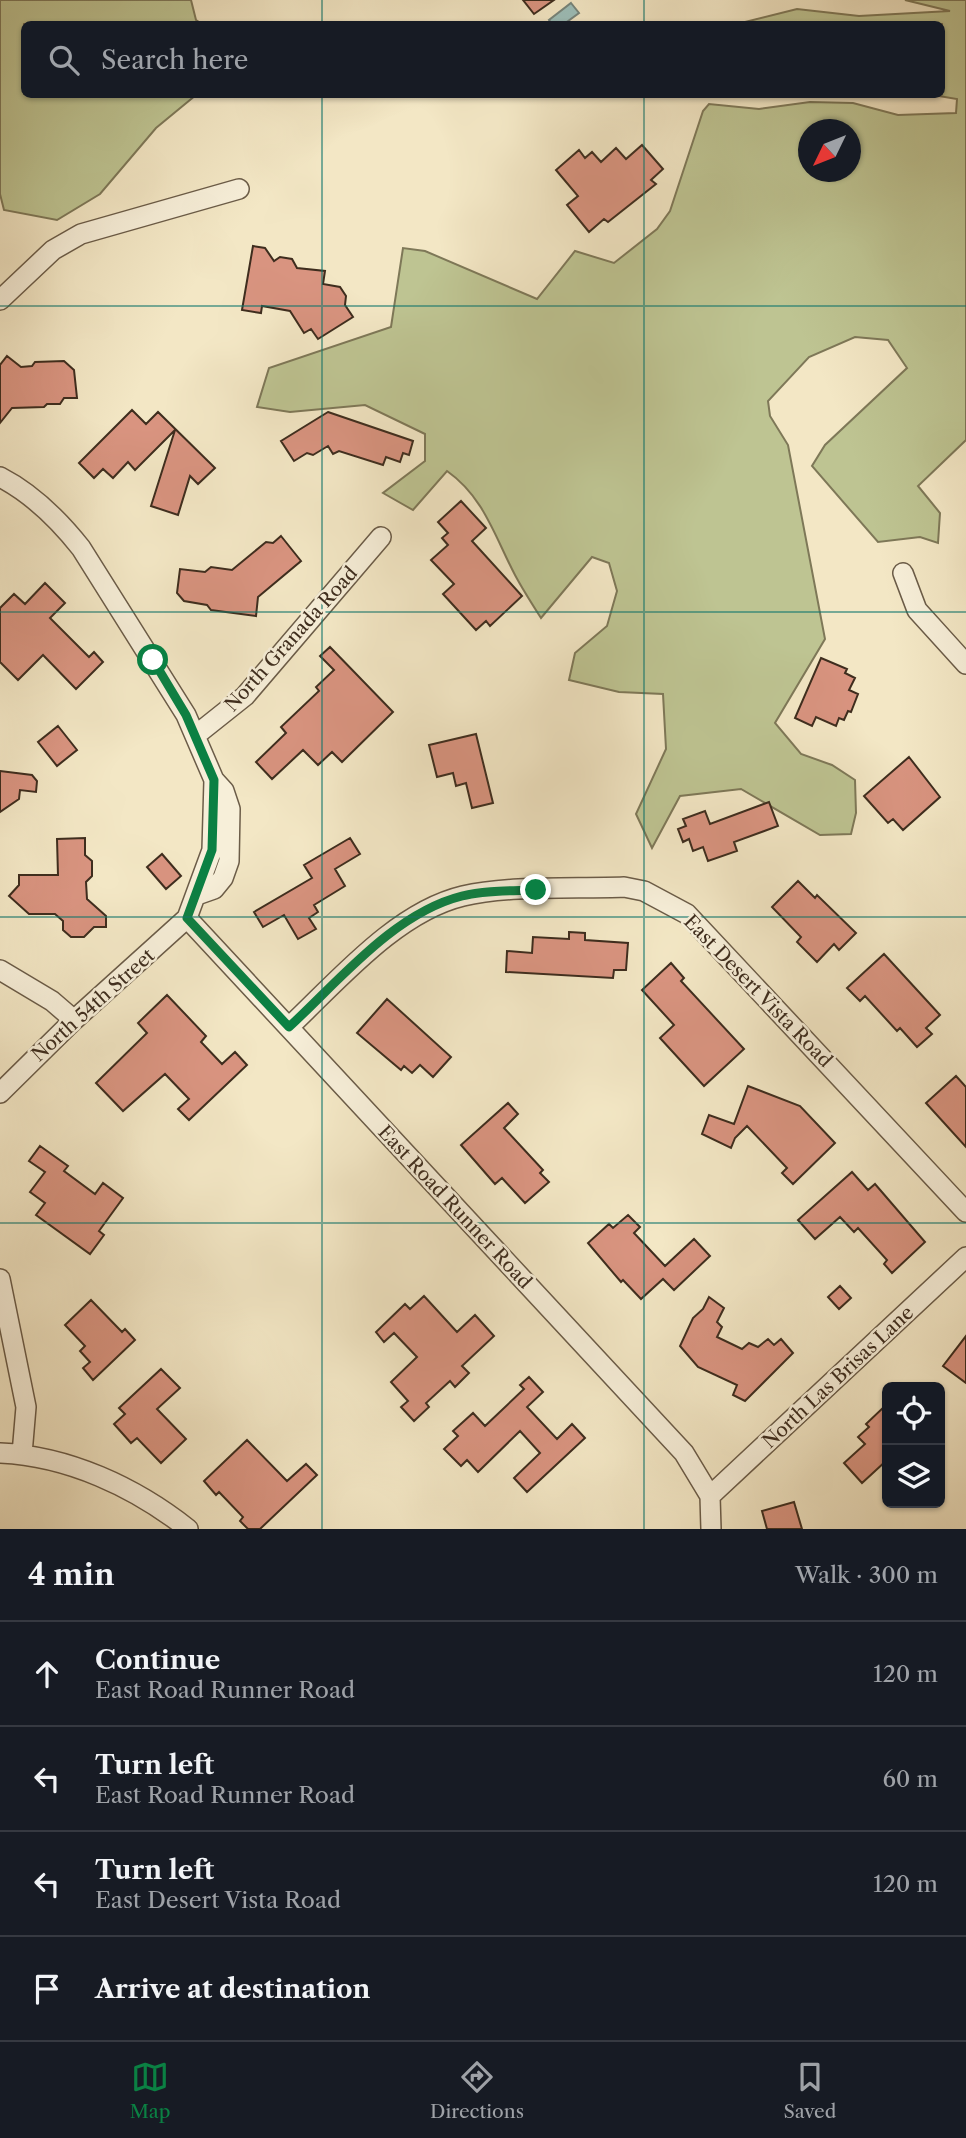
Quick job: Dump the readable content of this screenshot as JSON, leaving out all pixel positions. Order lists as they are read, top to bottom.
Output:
{
  "streets": {
    "street": [
      "North Granada Road",
      "East Desert Vista Road",
      "North 54th Street",
      "East Road Runner Road",
      "North Las Brisas Lane"
    ]
  },
  "crossings": [
    ["East Desert Vista Road", "East Road Runner Road"],
    ["North 54th Street", "East Road Runner Road"],
    ["East Road Runner Road", "North Las Brisas Lane"]
  ],
  "north": "bottom left",
  "page": {
    "search": "Search here",
    "heading": ["4 min", "Walk · 300 m"],
    "list": [
      ["Continue", "East Road Runner Road", "120 m"],
      ["Turn left", "East Road Runner Road", "60 m"],
      ["Turn left", "East Desert Vista Road", "120 m"],
      "Arrive at destination"
    ],
    "nav": ["Map", "Directions", "Saved"]
  }
}
